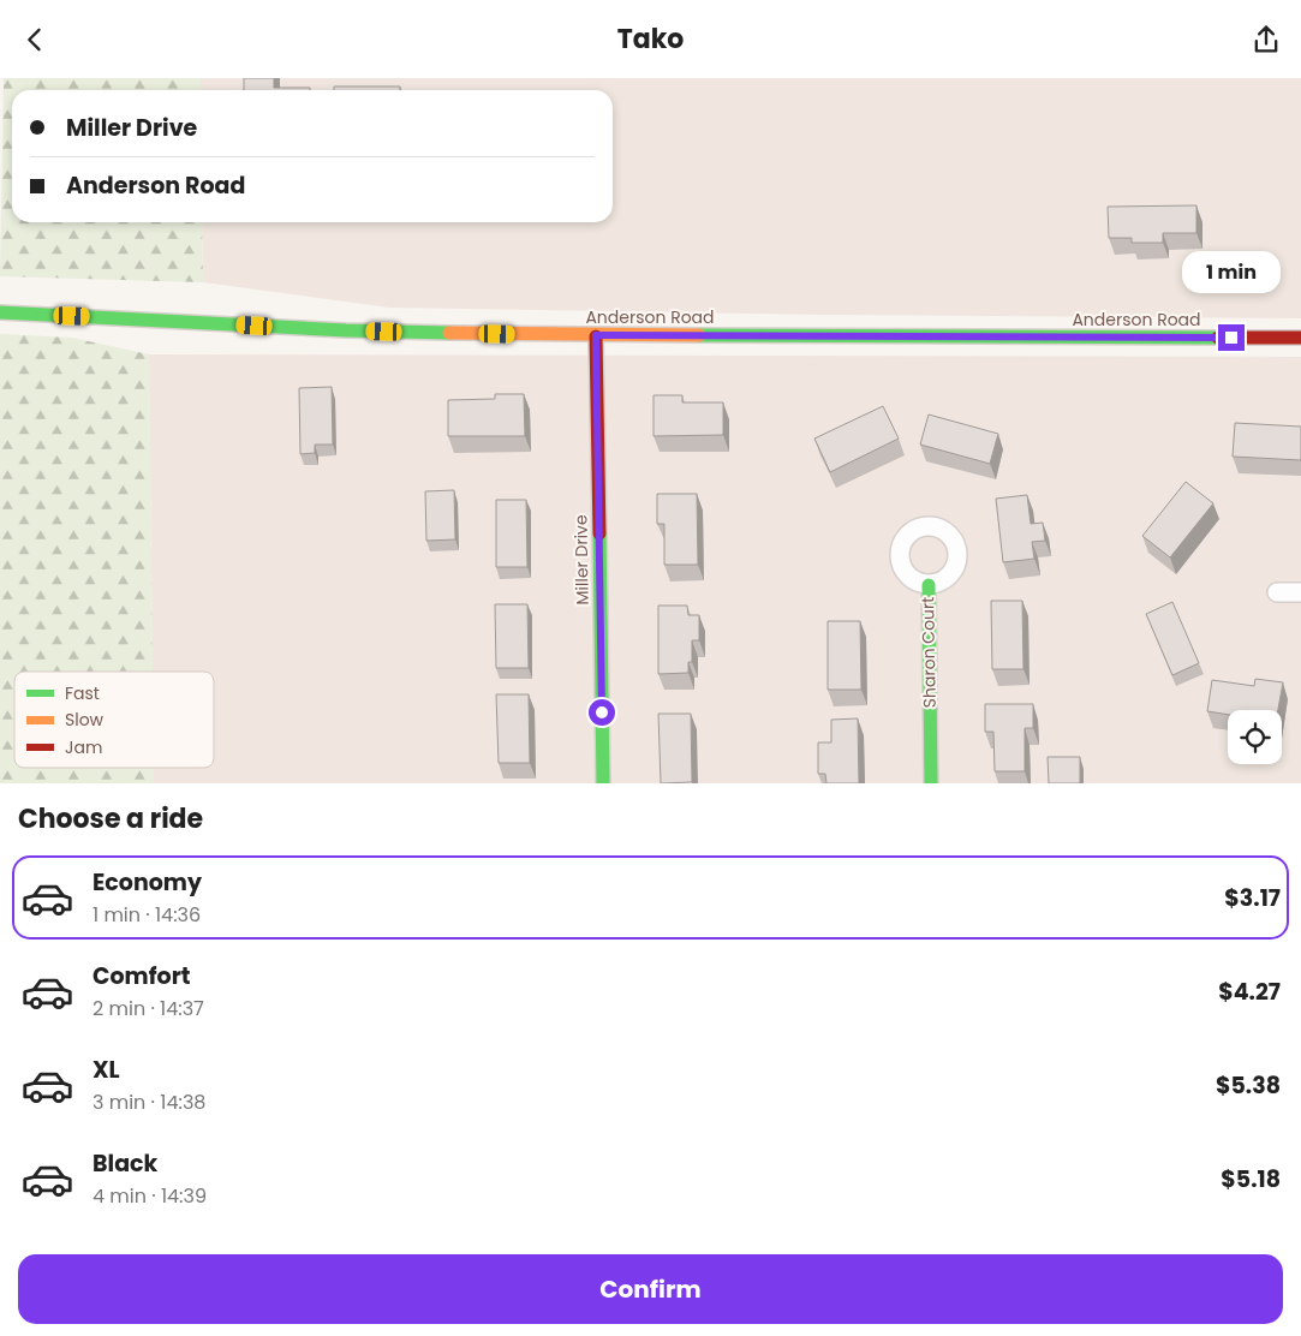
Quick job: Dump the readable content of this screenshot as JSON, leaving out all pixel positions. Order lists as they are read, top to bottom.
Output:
{
  "streets": {
    "street": ["Anderson Road", "Miller Drive", "Sharon Court"]
  },
  "crossings": [
    ["Anderson Road", "Miller Drive"]
  ],
  "legend": ["Fast", "Slow", "Jam"],
  "page": {
    "header": "Tako",
    "banner": ["Miller Drive", "Anderson Road"],
    "bubble": "1 min",
    "heading": "Choose a ride",
    "list": [
      {
        "name": "Economy",
        "note": "1 min · 14:36",
        "value": "$3.17"
      },
      {
        "name": "Comfort",
        "note": "2 min · 14:37",
        "value": "$4.27"
      },
      {
        "name": "XL",
        "note": "3 min · 14:38",
        "value": "$5.38"
      },
      {
        "name": "Black",
        "note": "4 min · 14:39",
        "value": "$5.18"
      }
    ],
    "buttons": "Confirm"
  }
}
